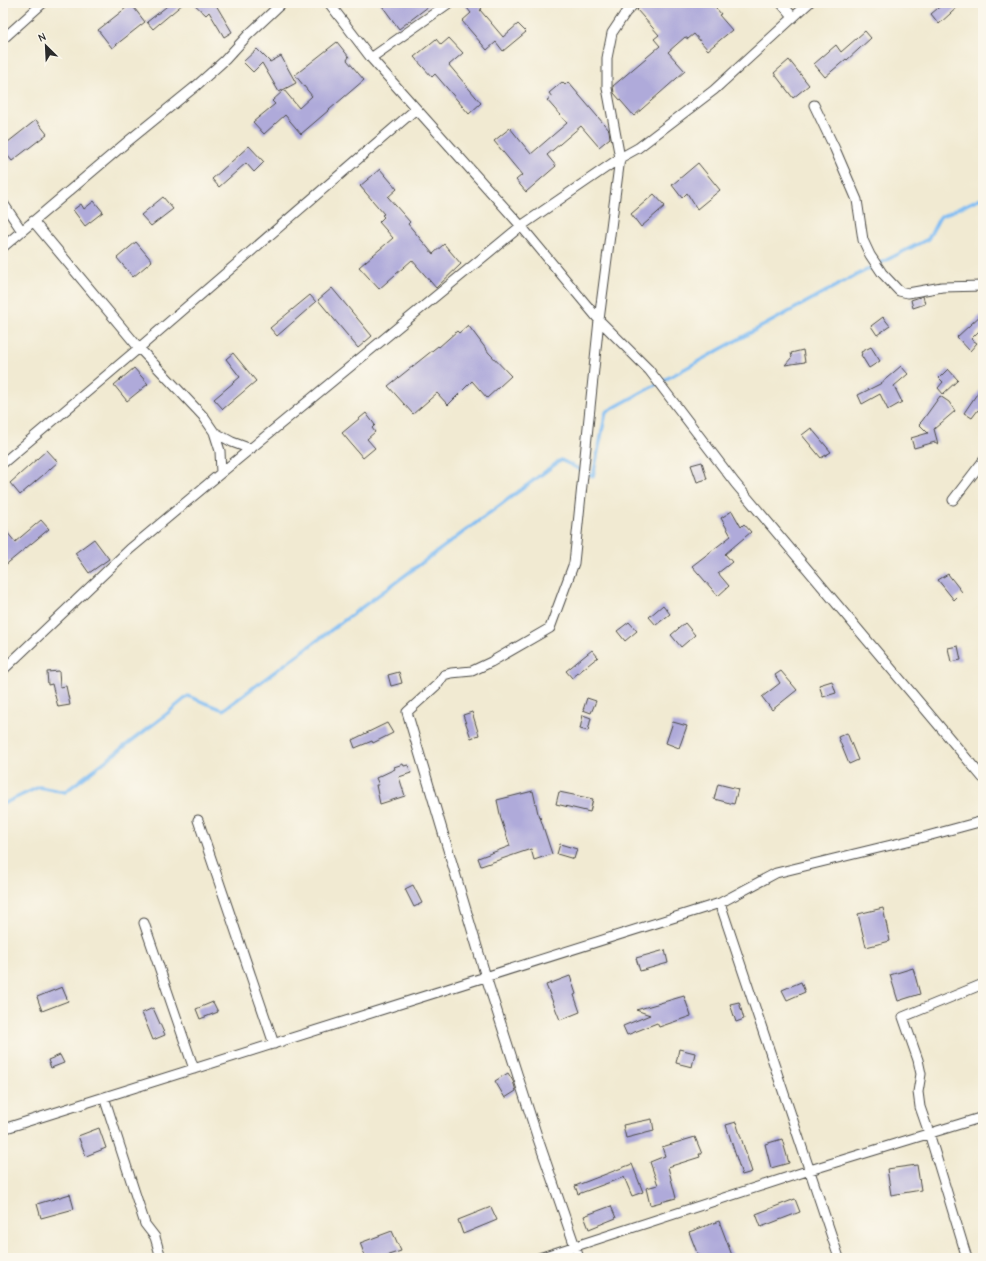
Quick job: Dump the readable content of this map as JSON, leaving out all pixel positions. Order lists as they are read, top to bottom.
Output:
{
  "north": "top left"
}
